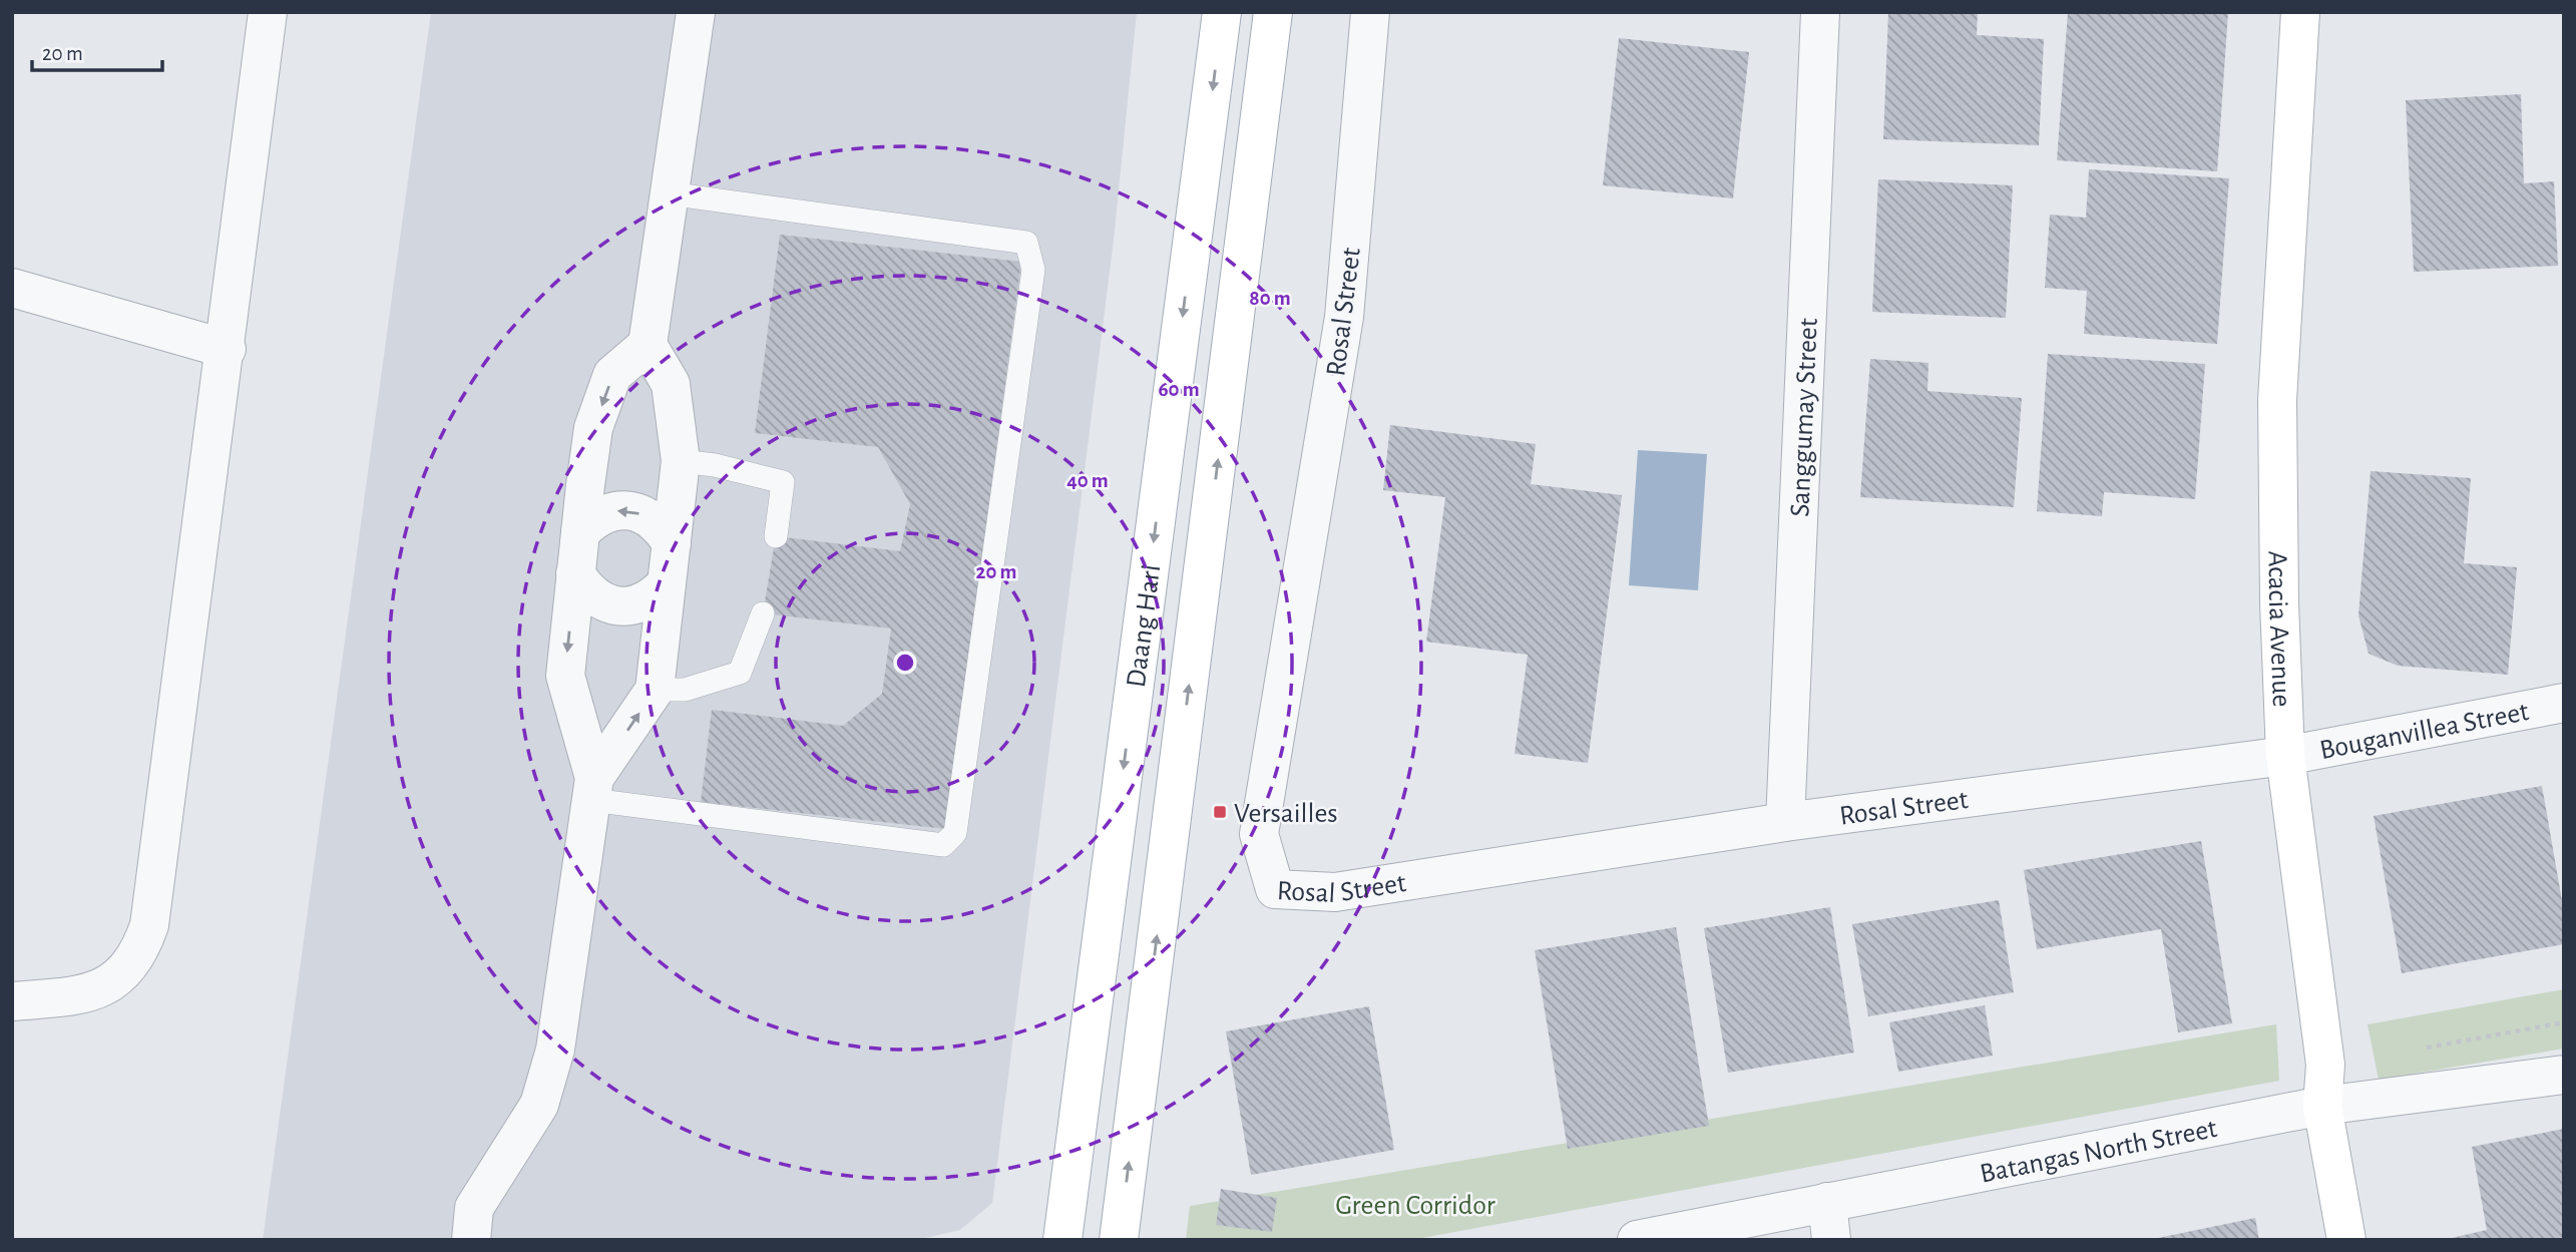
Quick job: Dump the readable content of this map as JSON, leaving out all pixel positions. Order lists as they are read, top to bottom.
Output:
{
  "streets": {
    "main road": ["Daang Hari", "Acacia Avenue"],
    "street": [
      "Rosal Street",
      "Sanggumay Street",
      "Bouganvillea Street",
      "Batangas North Street"
    ]
  },
  "crossings": [
    ["Rosal Street", "Sanggumay Street"],
    ["Rosal Street", "Acacia Avenue"],
    ["Rosal Street", "Bouganvillea Street"],
    ["Acacia Avenue", "Bouganvillea Street"],
    ["Acacia Avenue", "Batangas North Street"]
  ],
  "parks": ["Green Corridor"],
  "places": {
    "transit": ["Versailles"]
  },
  "scale_bar": "20 m",
  "rings": [
    "80 m",
    "60 m",
    "40 m",
    "20 m"
  ]
}
